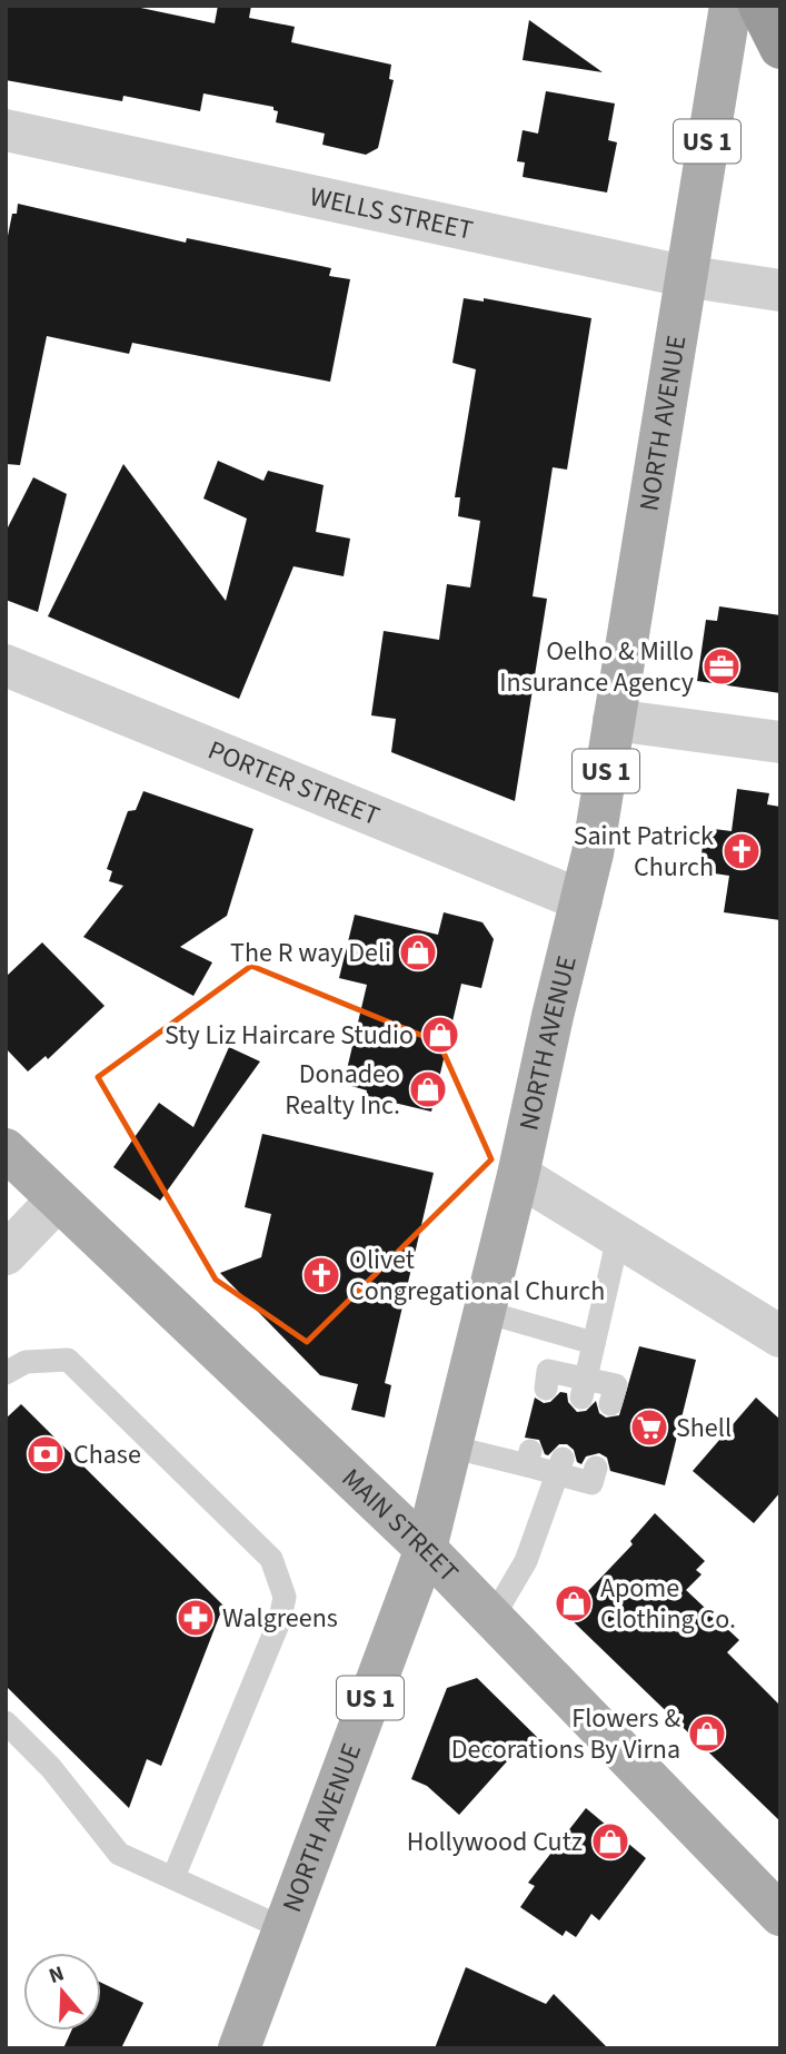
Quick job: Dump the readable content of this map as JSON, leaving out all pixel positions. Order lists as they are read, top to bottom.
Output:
{
  "streets": {
    "main road": ["US 1", "NORTH AVENUE", "MAIN STREET"],
    "street": ["WELLS STREET", "PORTER STREET"]
  },
  "crossings": [
    ["WELLS STREET", "NORTH AVENUE"],
    ["NORTH AVENUE", "PORTER STREET"],
    ["NORTH AVENUE", "MAIN STREET"]
  ],
  "places": {
    "office": ["Oelho & Millo Insurance Agency"],
    "church": ["Saint Patrick Church", "Olivet Congregational Church"],
    "shop": [
      "The R way Deli",
      "Sty Liz Haircare Studio",
      "Donadeo Realty Inc.",
      "Apome Clothing Co.",
      "Flowers & Decorations By Virna",
      "Hollywood Cutz"
    ],
    "supermarket": ["Shell"],
    "bank": ["Chase"],
    "pharmacy": ["Walgreens"]
  },
  "north": "top"
}
